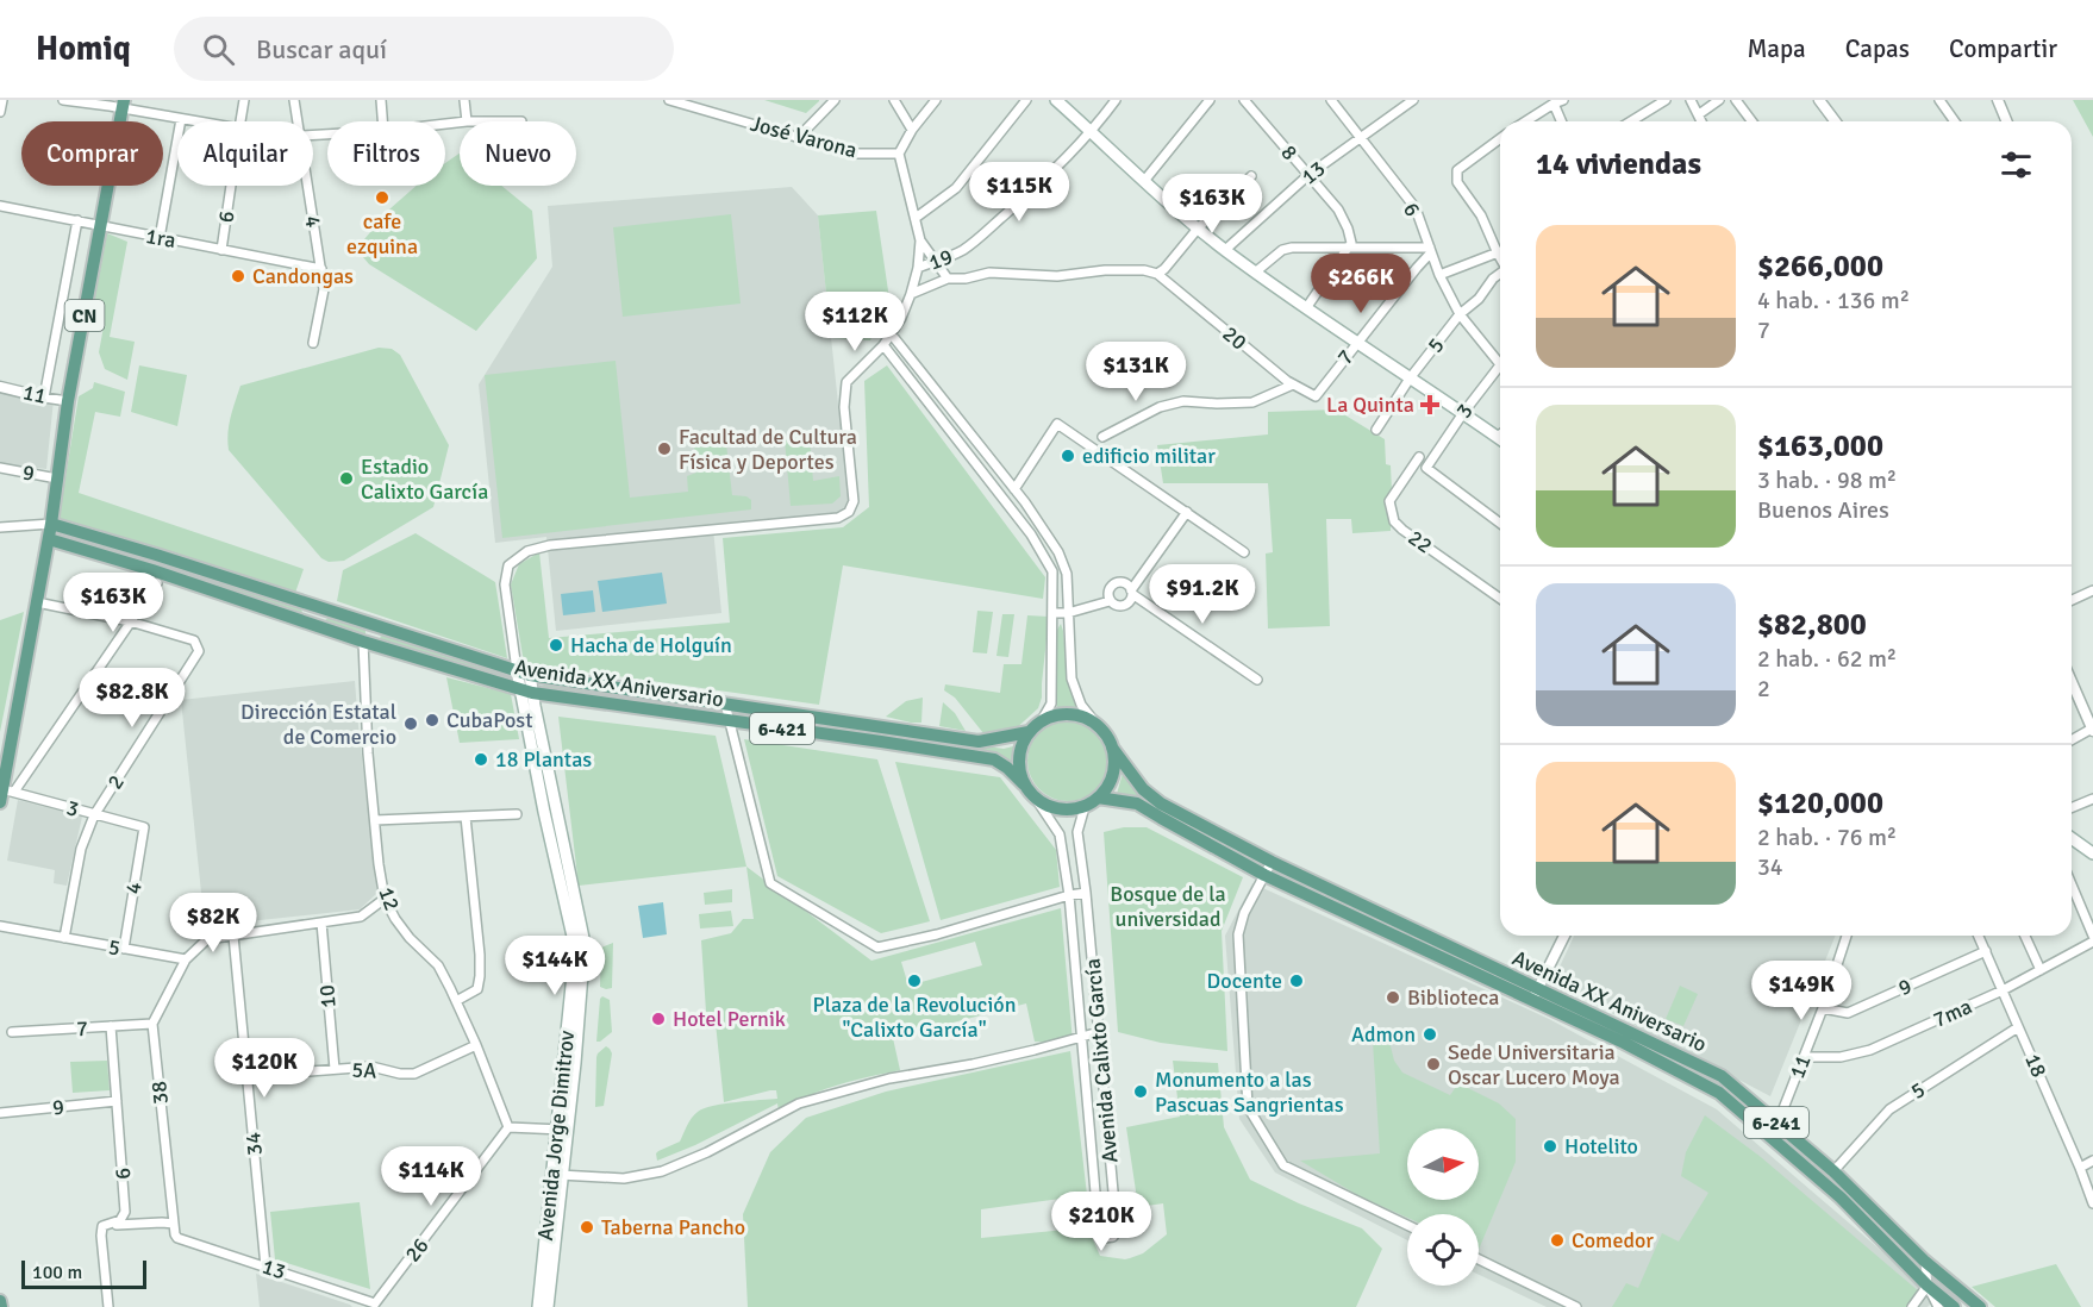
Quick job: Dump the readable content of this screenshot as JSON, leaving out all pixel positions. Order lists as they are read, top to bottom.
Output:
{
  "streets": {
    "main road": [
      "CN",
      "Avenida XX Aniversario",
      "6-421",
      "6-241",
      "Avenida Jorge Dimitrov"
    ],
    "street": [
      "José Varona",
      "8",
      "13",
      "6",
      "4",
      "1ra",
      "19",
      "20",
      "5",
      "7",
      "11",
      "3",
      "9",
      "22",
      "2",
      "12",
      "10",
      "7ma",
      "Avenida Calixto García",
      "18",
      "5A",
      "38",
      "34",
      "26"
    ]
  },
  "crossings": [
    ["8", "13"],
    ["13", "6"],
    ["13", "38"],
    ["13", "34"],
    ["13", "26"],
    ["6", "1ra"],
    ["6", "5"],
    ["6", "7"],
    ["6", "3"],
    ["6", "9"],
    ["4", "1ra"],
    ["4", "5"],
    ["4", "3"],
    ["1ra", "CN"],
    ["CN", "11"],
    ["CN", "3"],
    ["CN", "9"],
    ["CN", "Avenida XX Aniversario"],
    ["20", "7"],
    ["5", "Avenida XX Aniversario"],
    ["5", "2"],
    ["5", "18"],
    ["7", "38"],
    ["11", "9"],
    ["11", "Avenida XX Aniversario"],
    ["11", "7ma"],
    ["3", "2"],
    ["9", "18"],
    ["Avenida XX Aniversario", "12"],
    ["Avenida XX Aniversario", "Avenida Calixto García"],
    ["Avenida XX Aniversario", "Avenida Jorge Dimitrov"],
    ["12", "5A"],
    ["12", "26"],
    ["10", "5A"],
    ["7ma", "18"],
    ["5A", "34"]
  ],
  "parks": ["Bosque de la universidad"],
  "places": {
    "other": [
      "cafe ezquina",
      "Candongas",
      "Facultad de Cultura Física y Deportes",
      "edificio militar",
      "Estadio Calixto García",
      "Hacha de Holguín",
      "CubaPost",
      "Dirección Estatal de Comercio",
      "18 Plantas",
      "Plaza de la Revolución \"Calixto García\"",
      "Docente",
      "Biblioteca",
      "Hotel Pernik",
      "Admon",
      "Sede Universitaria Oscar Lucero Moya",
      "Monumento a las Pascuas Sangrientas",
      "Hotelito",
      "Taberna Pancho",
      "Comedor"
    ],
    "health": ["La Quinta"]
  },
  "scale_bar": "100 m",
  "north": "right",
  "page": {
    "header": "Homiq",
    "search": "Buscar aquí",
    "nav": ["Mapa", "Capas", "Compartir"],
    "chip": [
      "Comprar",
      "Alquilar",
      "Filtros",
      "Nuevo"
    ],
    "heading": "14 viviendas",
    "price": [
      "$115K",
      "$163K",
      "$266K",
      "$112K",
      "$131K",
      "$91.2K",
      "$163K",
      "$82.8K",
      "$82K",
      "$144K",
      "$149K",
      "$120K",
      "$114K",
      "$210K"
    ],
    "list": [
      {
        "name": "$266,000",
        "note": "4 hab. · 136 m² · 7"
      },
      {
        "name": "$163,000",
        "note": "3 hab. · 98 m² · Buenos Aires"
      },
      {
        "name": "$82,800",
        "note": "2 hab. · 62 m² · 2"
      },
      {
        "name": "$120,000",
        "note": "2 hab. · 76 m² · 34"
      }
    ],
    "scale": "100 m"
  }
}
